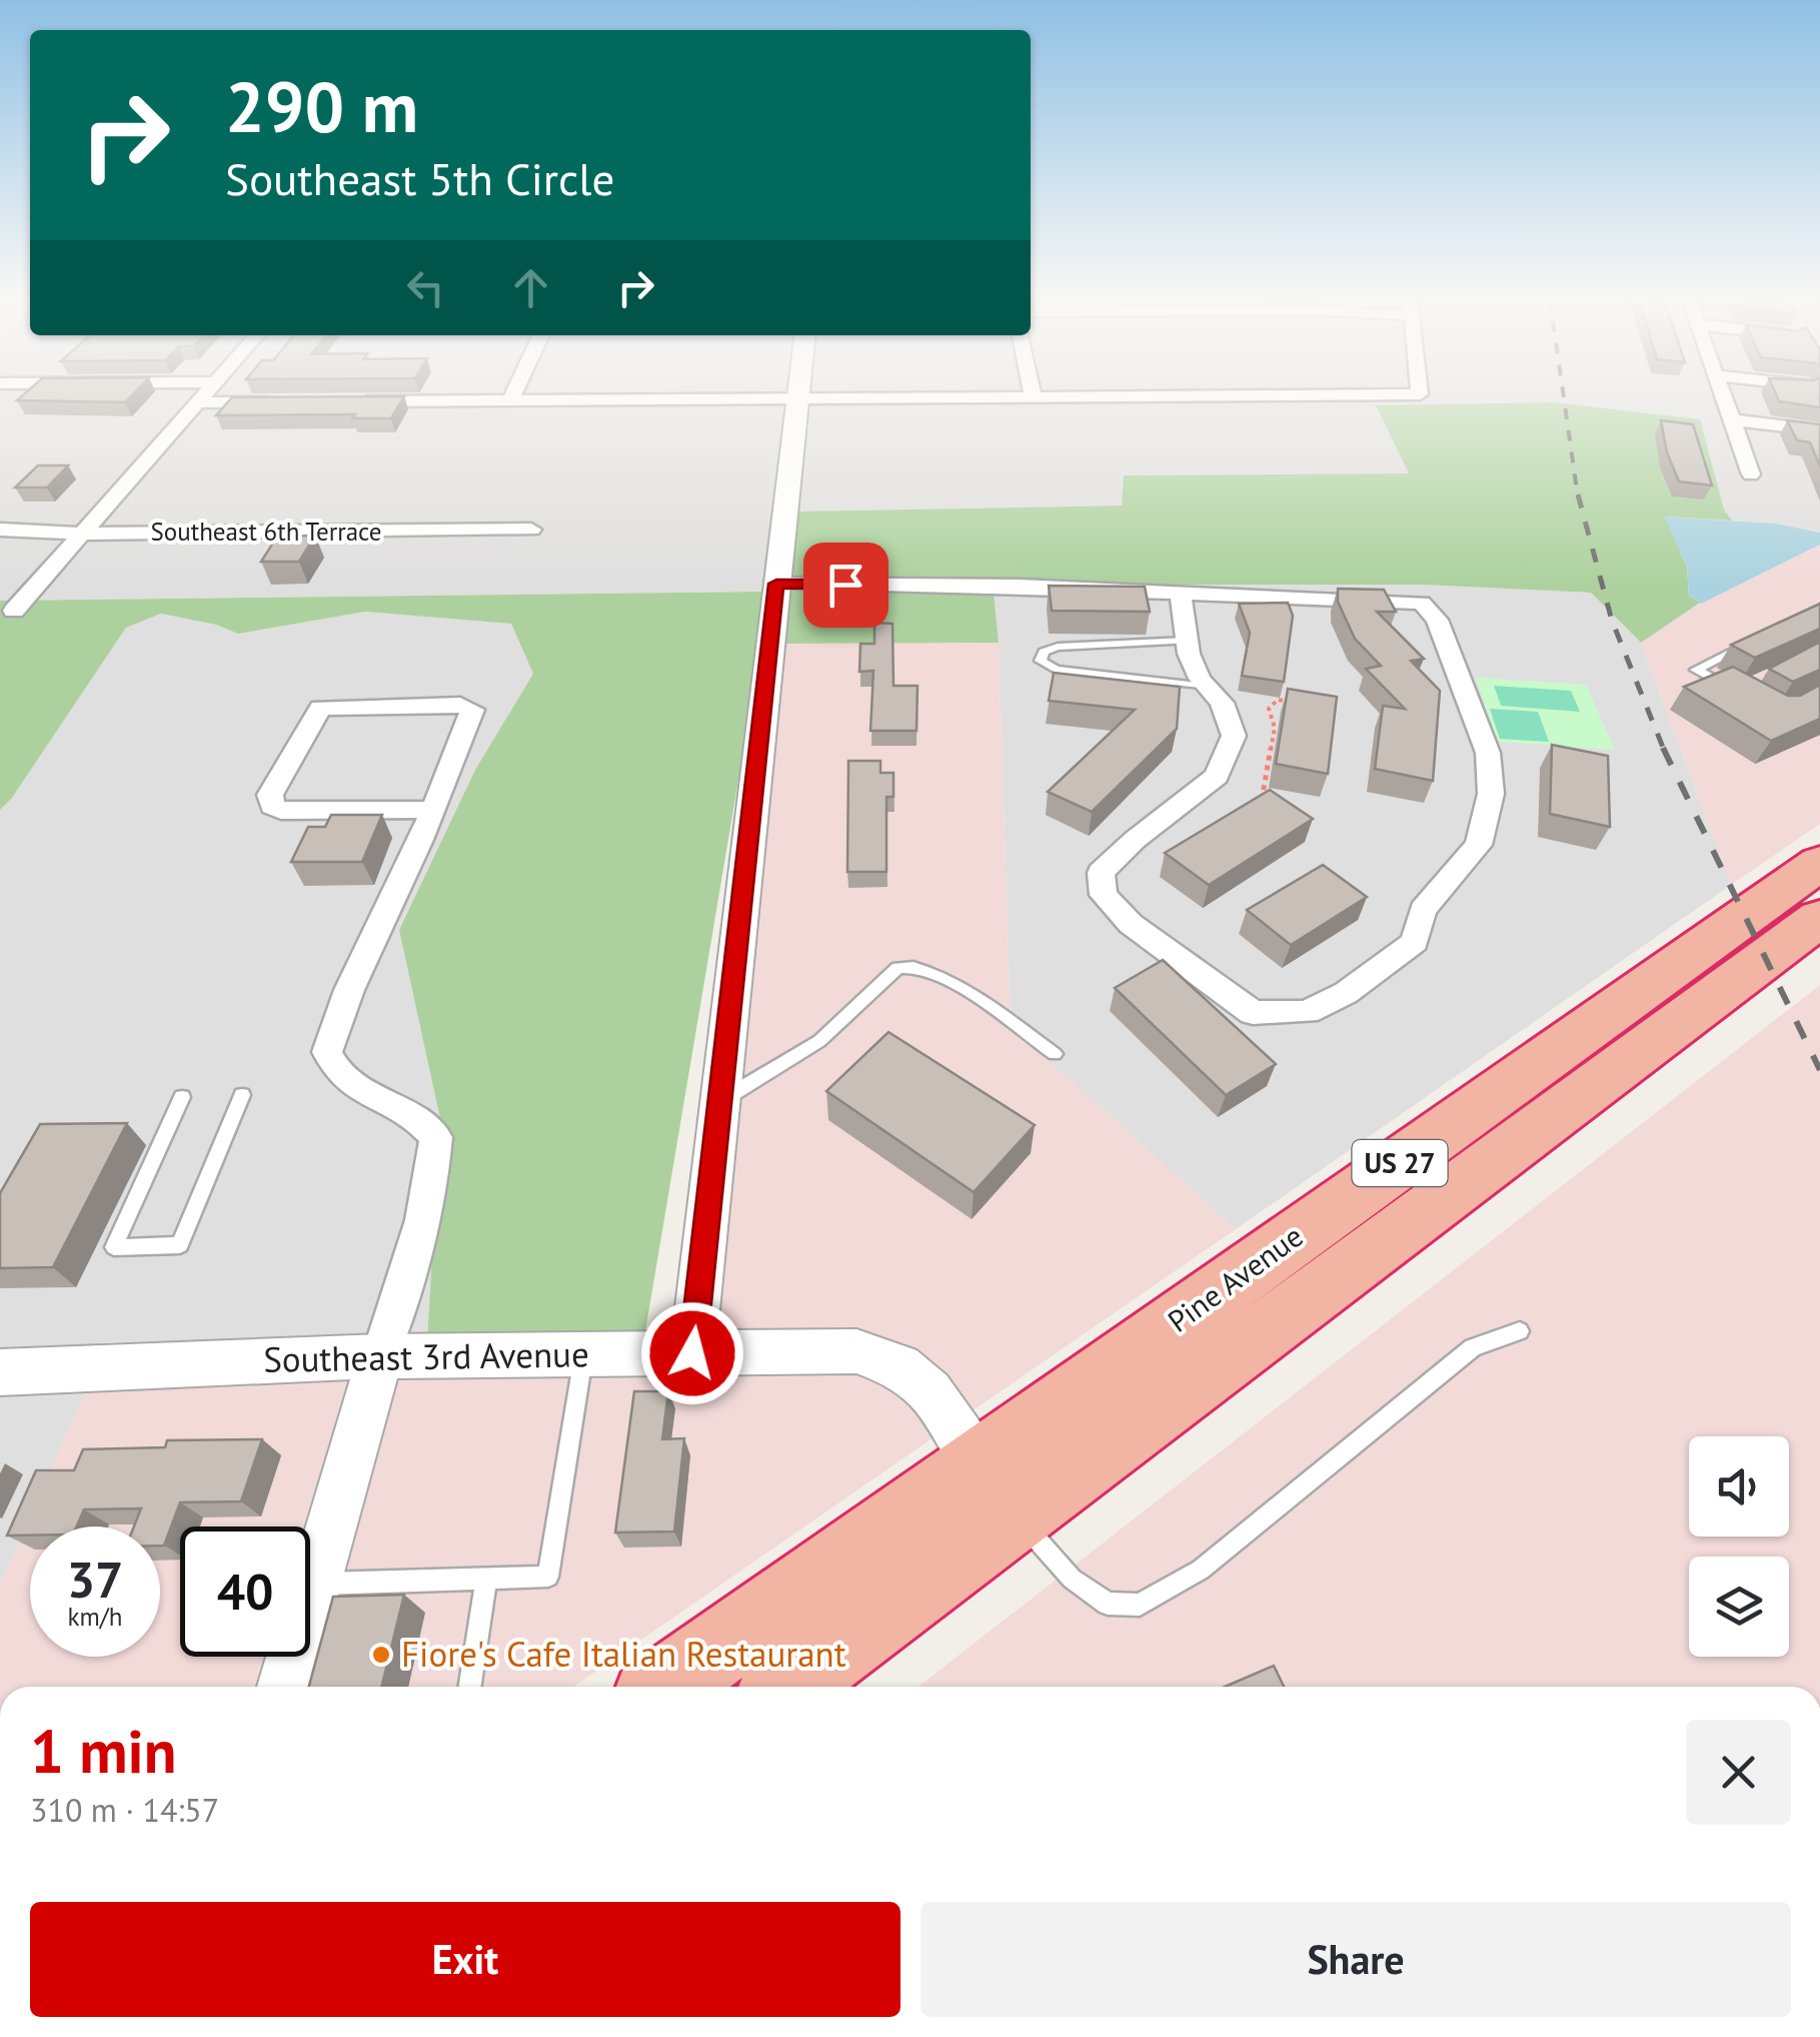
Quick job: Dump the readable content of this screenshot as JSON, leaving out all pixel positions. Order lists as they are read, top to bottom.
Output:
{
  "streets": {
    "highway": ["US 27", "Pine Avenue"],
    "street": ["Southeast 6th Terrace", "Southeast 3rd Avenue"]
  },
  "crossings": [
    ["Pine Avenue", "Southeast 3rd Avenue"]
  ],
  "places": ["Fiore's Cafe Italian Restaurant"],
  "page": {
    "turn": ["290 m", "Southeast 5th Circle"],
    "speed": "37 km/h",
    "limit": "40",
    "heading": ["1 min", "310 m · 14:57"],
    "buttons": ["Exit", "Share"]
  }
}
